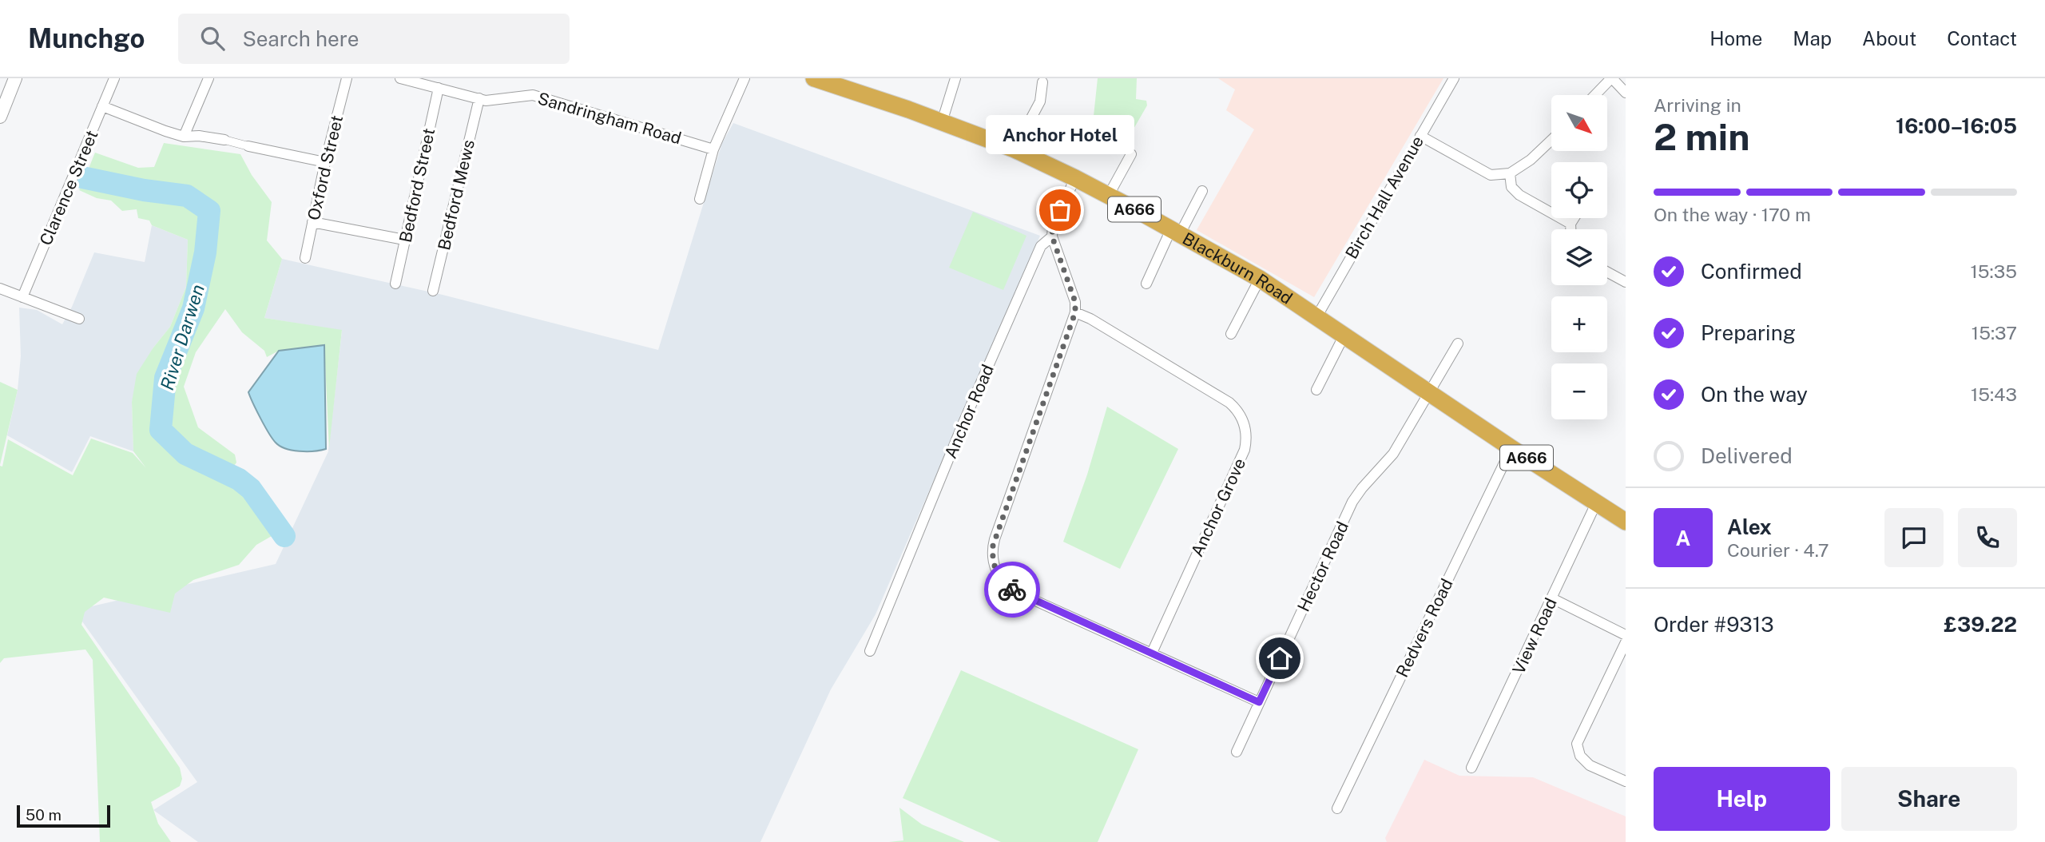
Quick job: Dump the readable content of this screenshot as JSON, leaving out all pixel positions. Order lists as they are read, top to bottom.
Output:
{
  "streets": {
    "highway": ["A666", "Blackburn Road"],
    "street": [
      "Sandringham Road",
      "Oxford Street",
      "Bedford Street",
      "Clarence Street",
      "Bedford Mews",
      "Birch Hall Avenue",
      "Anchor Road",
      "Anchor Grove",
      "Hector Road",
      "Redvers Road",
      "View Road"
    ]
  },
  "crossings": [
    ["Sandringham Road", "Bedford Street"],
    ["Sandringham Road", "Bedford Mews"],
    ["Birch Hall Avenue", "Blackburn Road"],
    ["Blackburn Road", "Anchor Road"],
    ["Blackburn Road", "Hector Road"],
    ["Blackburn Road", "Redvers Road"],
    ["Blackburn Road", "View Road"]
  ],
  "water": ["River Darwen"],
  "places": ["Anchor Hotel"],
  "scale_bar": "50 m",
  "north": "bottom right",
  "page": {
    "header": "Munchgo",
    "search": "Search here",
    "nav": [
      "Home",
      "Map",
      "About",
      "Contact"
    ],
    "heading": ["2 min", "Arriving in", "16:00–16:05"],
    "panel": [
      "Alex",
      "Courier · 4.7",
      "Order #9313",
      "£39.22"
    ],
    "map_buttons": ["+", "−"],
    "bubble": "Anchor Hotel",
    "bar": "On the way · 170 m",
    "list": [
      ["Confirmed", "15:35"],
      ["Preparing", "15:37"],
      ["On the way", "15:43"],
      "Delivered"
    ],
    "round": "A",
    "buttons": ["Help", "Share"],
    "scale": "50 m"
  }
}
